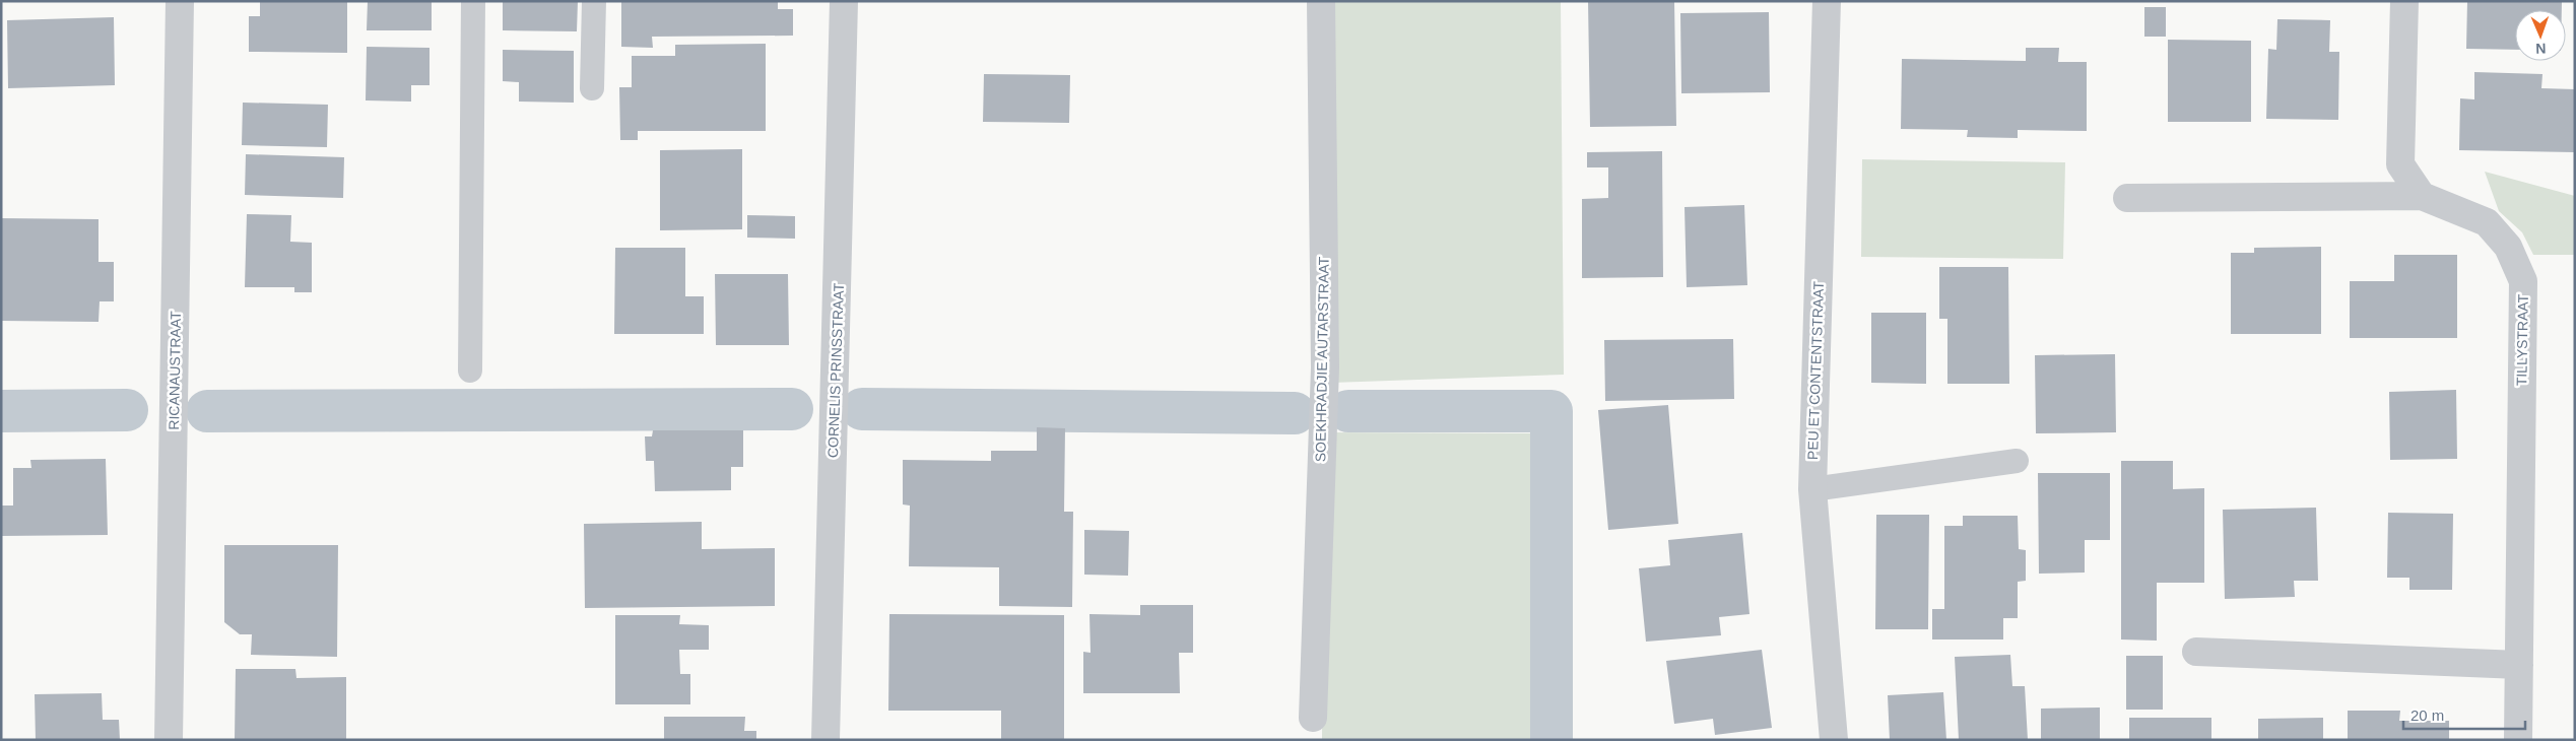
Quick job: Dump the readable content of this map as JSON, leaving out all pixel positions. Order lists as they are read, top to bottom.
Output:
{
  "streets": {
    "street": [
      "TILLYSTRAAT",
      "SOEKHRADJIE AUTARSTRAAT",
      "RICANAUSTRAAT",
      "CORNELIS PRINSSTRAAT",
      "PEU ET CONTENTSTRAAT"
    ]
  },
  "scale_bar": "20 m",
  "north": "bottom"
}
